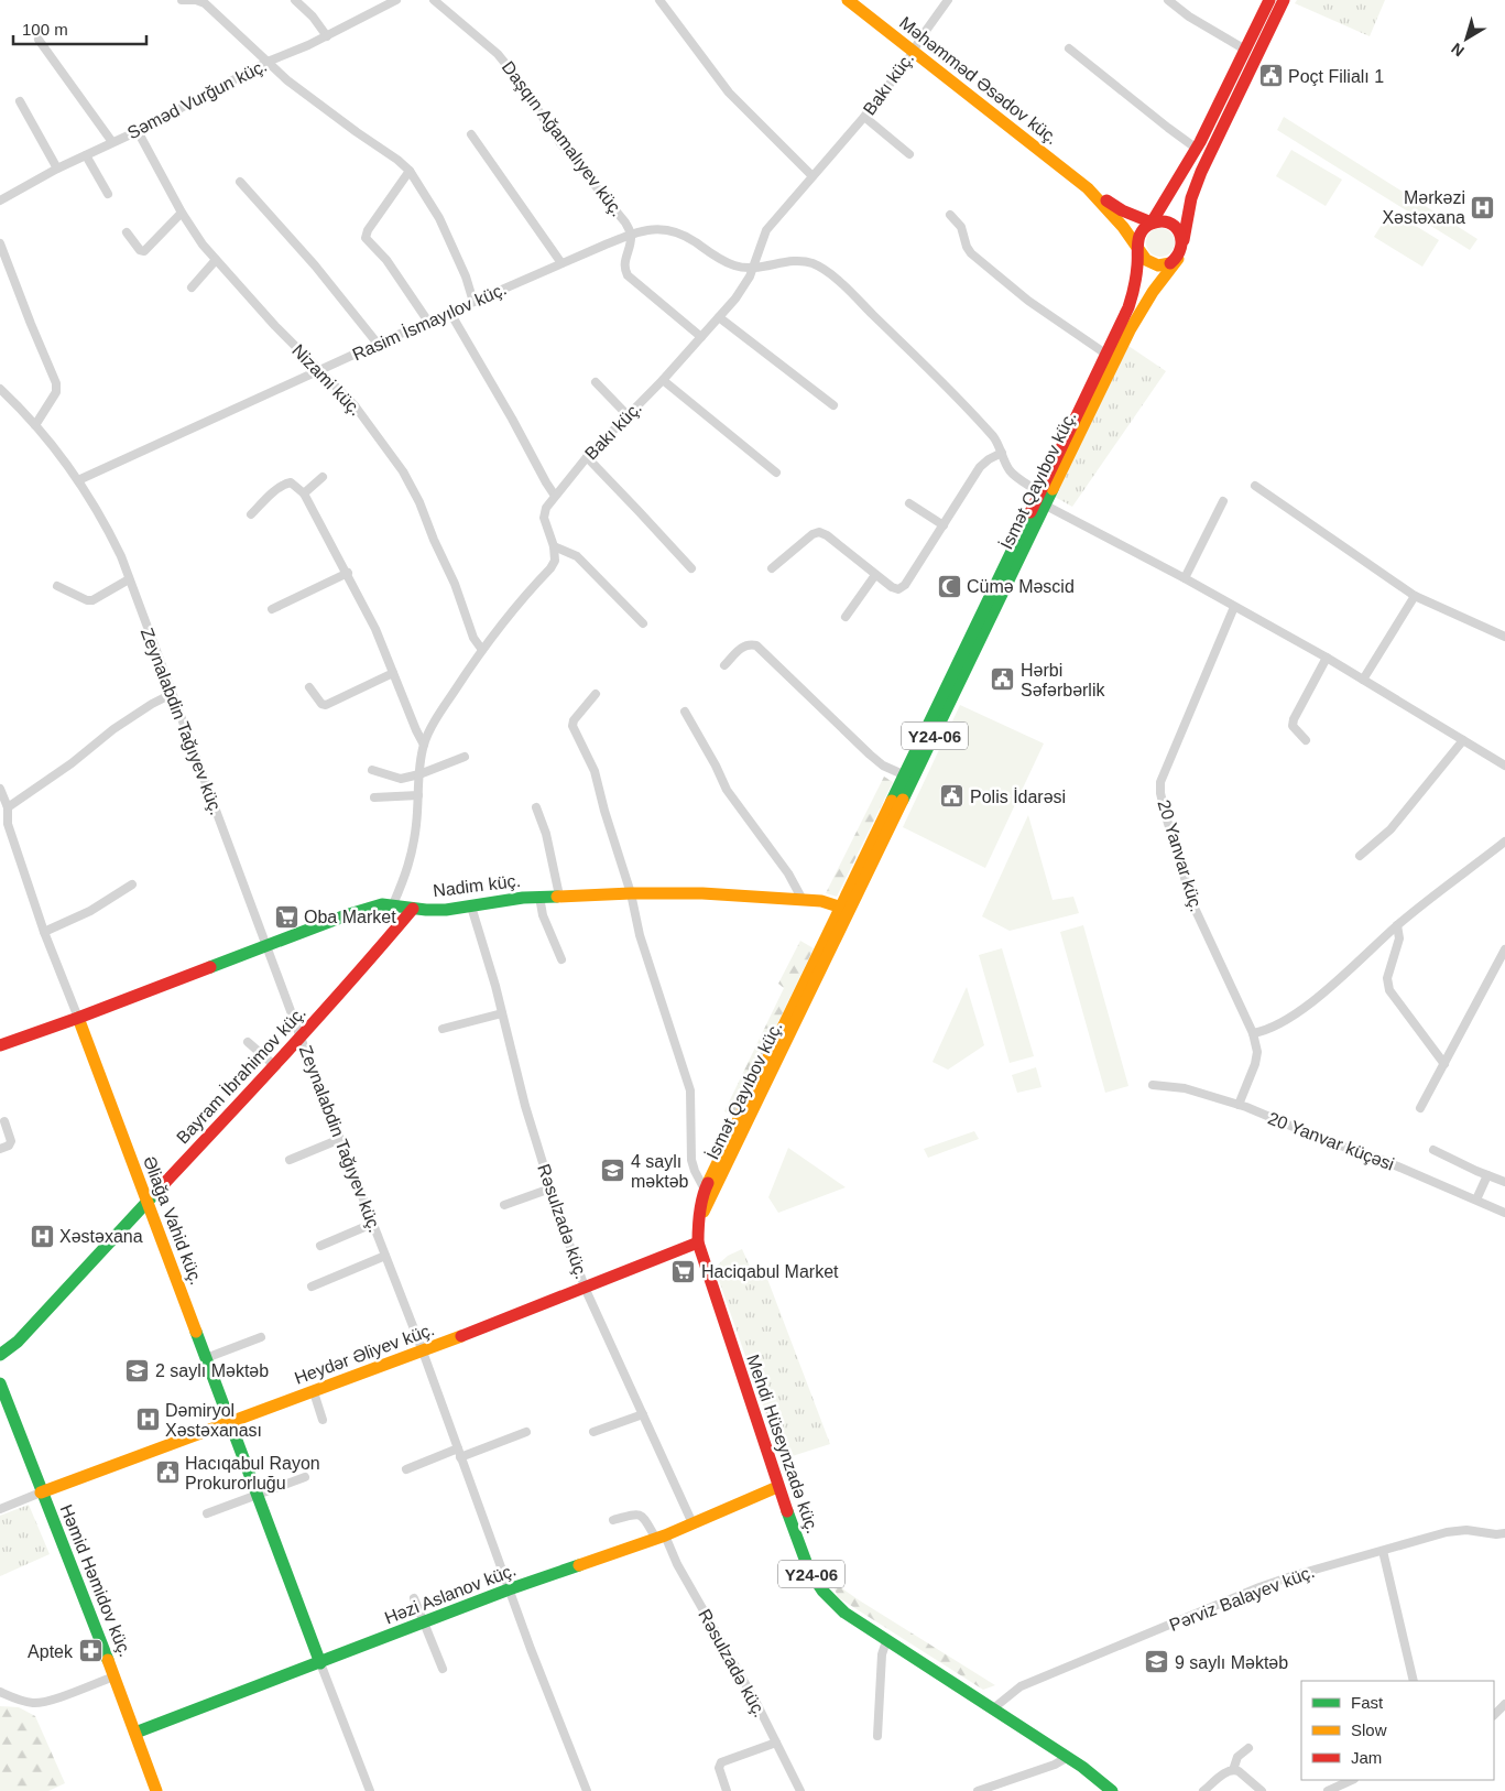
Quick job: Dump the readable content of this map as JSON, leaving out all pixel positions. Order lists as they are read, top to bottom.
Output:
{
  "streets": {
    "main road": [
      "Məhəmməd Əsədov küç.",
      "İsmət Qayıbov küç.",
      "Y24-06",
      "Nadim küç.",
      "Bayram İbrahimov küç.",
      "Əliağa Vahid küç.",
      "Heydər Əliyev küç.",
      "Mehdi Hüseynzadə küç.",
      "Həmid Həmidov küç.",
      "Həzi Aslanov küç."
    ],
    "street": [
      "Bakı küç.",
      "Səməd Vurğun küç.",
      "Daşqın Ağamalıyev küç.",
      "Rasim İsmayılov küç.",
      "Nizami küç.",
      "Zeynalabdin Tağıyev küç.",
      "20 Yanvar küç.",
      "20 Yanvar küçəsi",
      "Rəsulzadə küç.",
      "Pərviz Balayev küç."
    ]
  },
  "crossings": [
    ["Məhəmməd Əsədov küç.", "Bakı küç."],
    ["Bakı küç.", "Daşqın Ağamalıyev küç."],
    ["Bakı küç.", "İsmət Qayıbov küç."],
    ["Səməd Vurğun küç.", "Nizami küç."],
    ["Daşqın Ağamalıyev küç.", "Rasim İsmayılov küç."],
    ["Daşqın Ağamalıyev küç.", "İsmət Qayıbov küç."],
    ["Rasim İsmayılov küç.", "Nizami küç."],
    ["Rasim İsmayılov küç.", "İsmət Qayıbov küç."],
    ["Rasim İsmayılov küç.", "Zeynalabdin Tağıyev küç."],
    ["İsmət Qayıbov küç.", "Nadim küç."],
    ["İsmət Qayıbov küç.", "Mehdi Hüseynzadə küç."],
    ["Zeynalabdin Tağıyev küç.", "Nadim küç."],
    ["Zeynalabdin Tağıyev küç.", "Bayram İbrahimov küç."],
    ["Zeynalabdin Tağıyev küç.", "Heydər Əliyev küç."],
    ["Zeynalabdin Tağıyev küç.", "Həzi Aslanov küç."],
    ["20 Yanvar küç.", "20 Yanvar küçəsi"],
    ["Nadim küç.", "Bayram İbrahimov küç."],
    ["Nadim küç.", "Əliağa Vahid küç."],
    ["Nadim küç.", "Rəsulzadə küç."],
    ["Bayram İbrahimov küç.", "Əliağa Vahid küç."],
    ["Əliağa Vahid küç.", "Heydər Əliyev küç."],
    ["Əliağa Vahid küç.", "Həzi Aslanov küç."],
    ["Rəsulzadə küç.", "Heydər Əliyev küç."],
    ["Rəsulzadə küç.", "Həzi Aslanov küç."],
    ["Heydər Əliyev küç.", "Mehdi Hüseynzadə küç."],
    ["Heydər Əliyev küç.", "Həmid Həmidov küç."],
    ["Mehdi Hüseynzadə küç.", "Həzi Aslanov küç."],
    ["Mehdi Hüseynzadə küç.", "Pərviz Balayev küç."],
    ["Həmid Həmidov küç.", "Həzi Aslanov küç."]
  ],
  "places": {
    "public building": [
      "Poçt Filialı 1",
      "Hərbi Səfərbərlik",
      "Polis İdarəsi",
      "Hacıqabul Rayon Prokurorluğu"
    ],
    "hospital": ["Mərkəzi Xəstəxana", "Xəstəxana", "Dəmiryol Xəstəxanası"],
    "mosque": ["Cümə Məscid"],
    "supermarket": ["Oba Market", "Haciqabul Market"],
    "school or university": ["4 saylı məktəb", "2 saylı Məktəb", "9 saylı Məktəb"],
    "pharmacy": ["Aptek"]
  },
  "legend": ["Fast", "Slow", "Jam"],
  "scale_bar": "100 m",
  "north": "bottom left"
}
